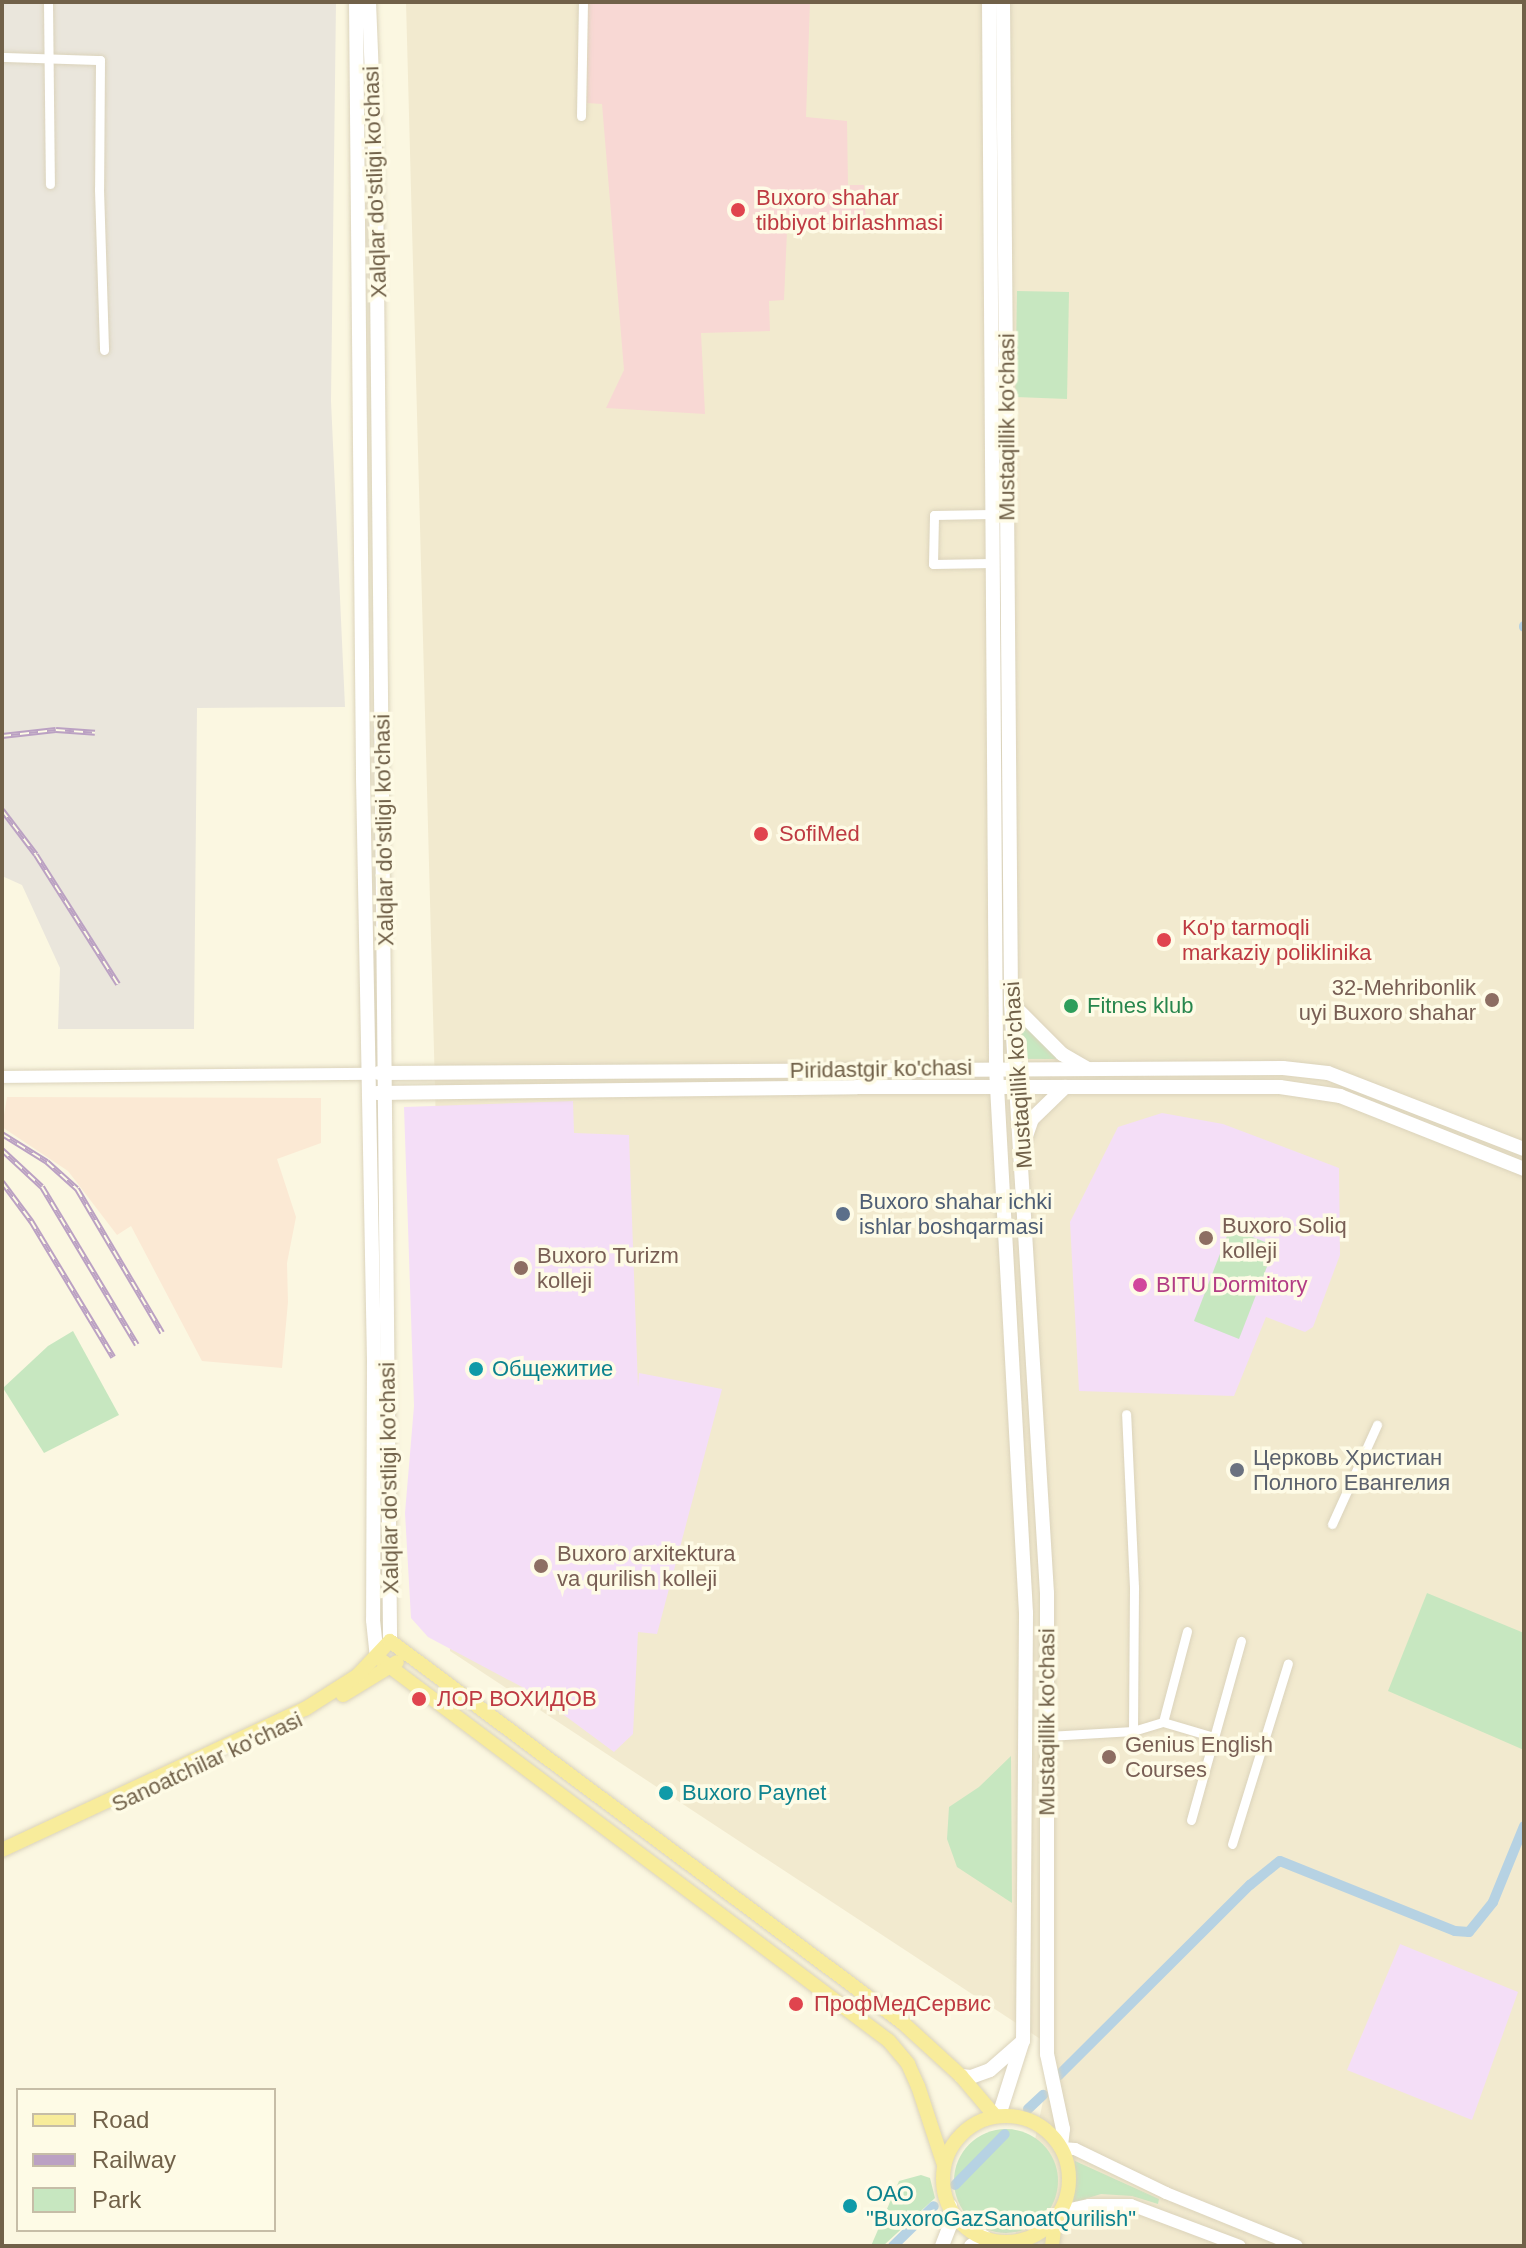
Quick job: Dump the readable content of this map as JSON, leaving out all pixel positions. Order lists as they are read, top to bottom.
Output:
{
  "streets": {
    "main road": [
      "Xalqlar do'stligi ko'chasi",
      "Mustaqillik ko'chasi",
      "Piridastgir ko'chasi",
      "Sanoatchilar ko'chasi"
    ]
  },
  "crossings": [
    ["Xalqlar do'stligi ko'chasi", "Piridastgir ko'chasi"],
    ["Xalqlar do'stligi ko'chasi", "Sanoatchilar ko'chasi"],
    ["Mustaqillik ko'chasi", "Piridastgir ko'chasi"]
  ],
  "places": [
    "Buxoro shahar tibbiyot birlashmasi",
    "SofiMed",
    "Ko'p tarmoqli markaziy poliklinika",
    "32-Mehribonlik uyi Buxoro shahar",
    "Fitnes klub",
    "Buxoro shahar ichki ishlar boshqarmasi",
    "Buxoro Soliq kolleji",
    "Buxoro Turizm kolleji",
    "BITU Dormitory",
    "Общежитие",
    "Церковь Христиан Полного Евангелия",
    "Buxoro arxitektura va qurilish kolleji",
    "ЛОР ВОХИДОВ",
    "Genius English Courses",
    "Buxoro Paynet",
    "ПрофМедСервис",
    "ОАО \"BuxoroGazSanoatQurilish\""
  ],
  "legend": ["Road", "Railway", "Park"]
}
